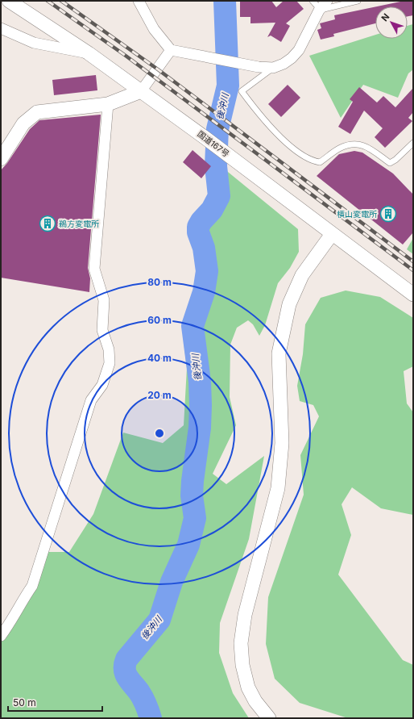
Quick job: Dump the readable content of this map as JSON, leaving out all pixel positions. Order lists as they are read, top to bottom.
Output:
{
  "streets": {
    "street": ["国道167号"]
  },
  "water": ["後沖川"],
  "places": {
    "building": ["横山変電所", "鵜方変電所"]
  },
  "scale_bar": "50 m",
  "north": "top left",
  "rings": [
    "80 m",
    "60 m",
    "40 m",
    "20 m"
  ]
}
